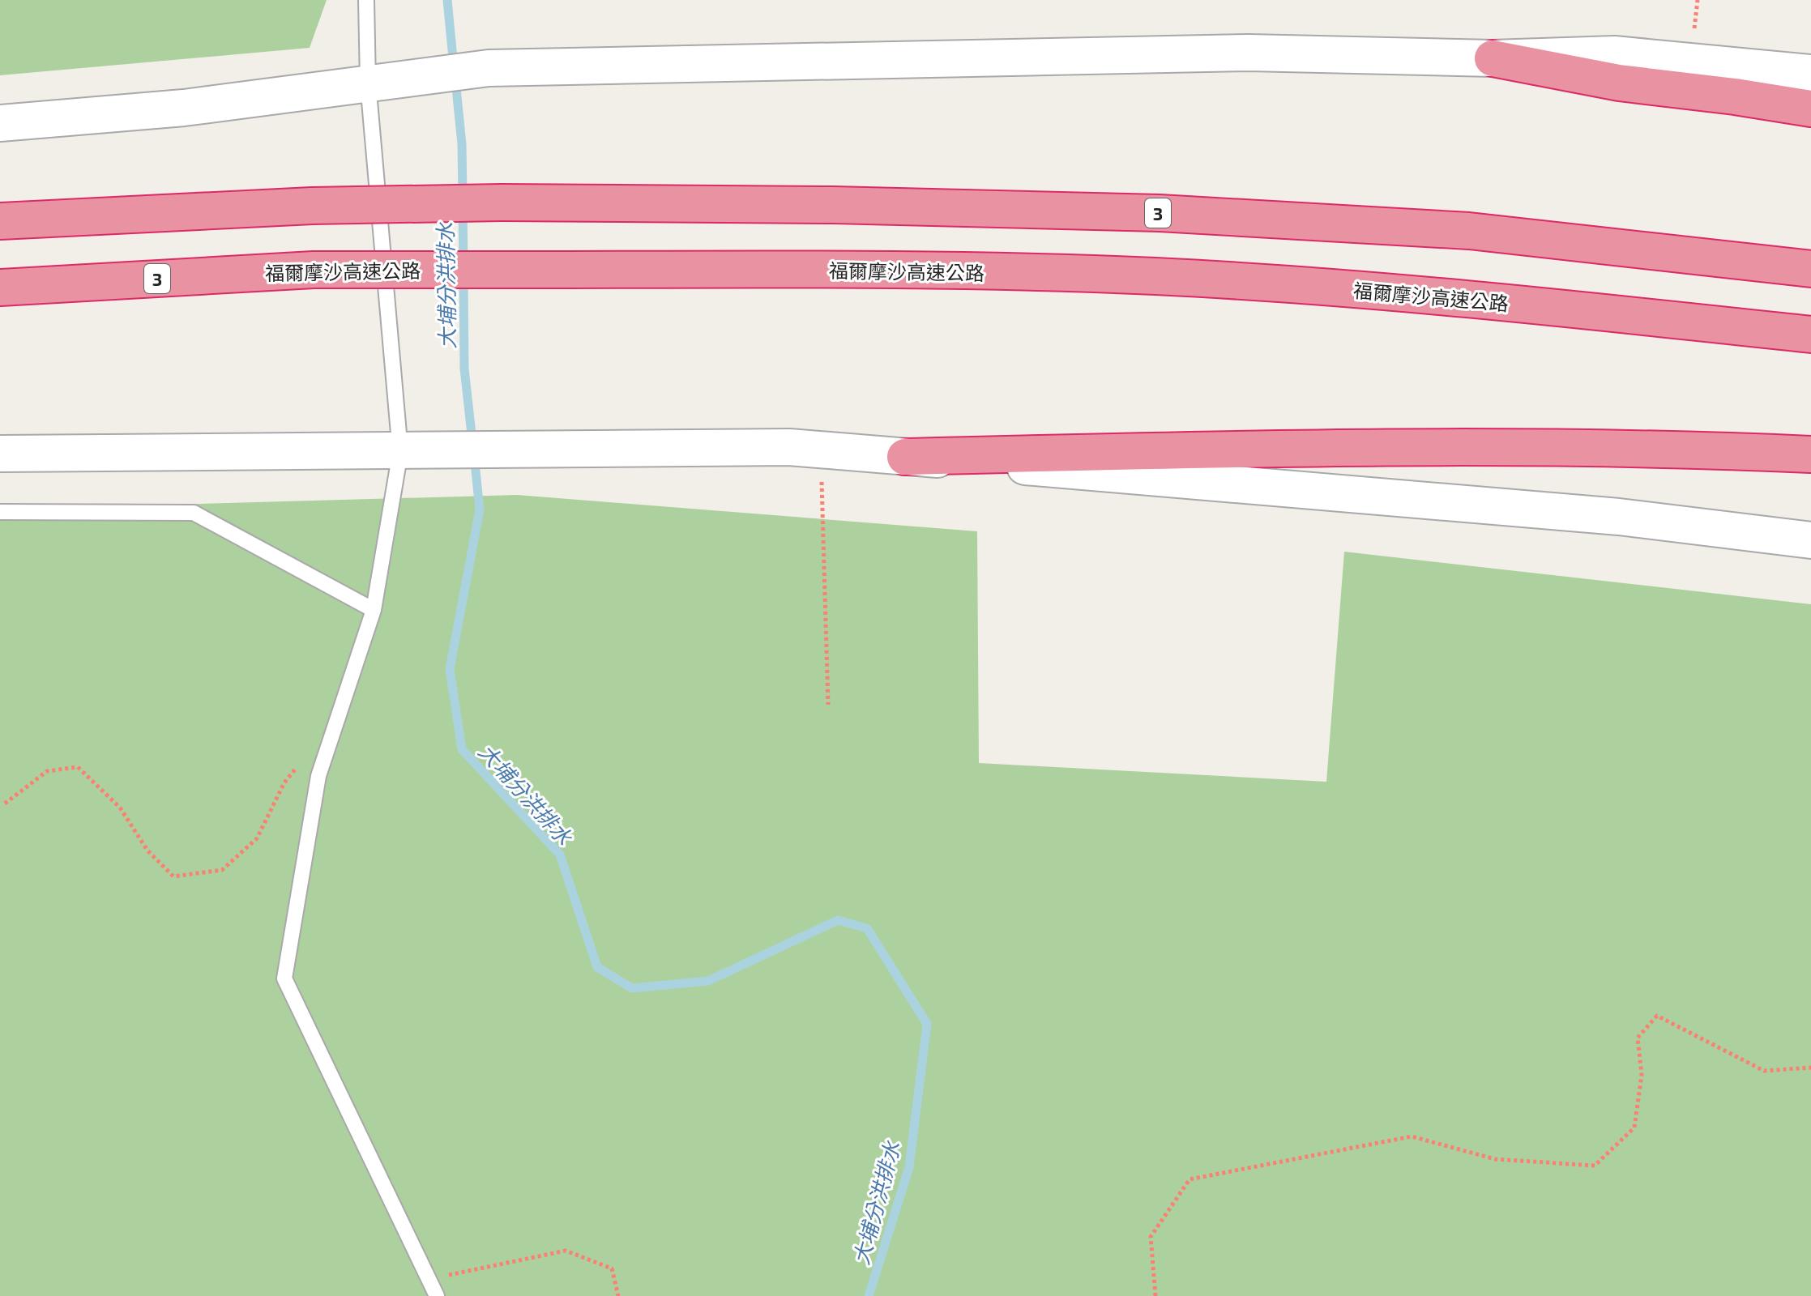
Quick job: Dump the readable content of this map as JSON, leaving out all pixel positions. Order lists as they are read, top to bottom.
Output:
{
  "streets": {
    "highway": ["3", "福爾摩沙高速公路"]
  },
  "water": ["大埔分洪排水"]
}
